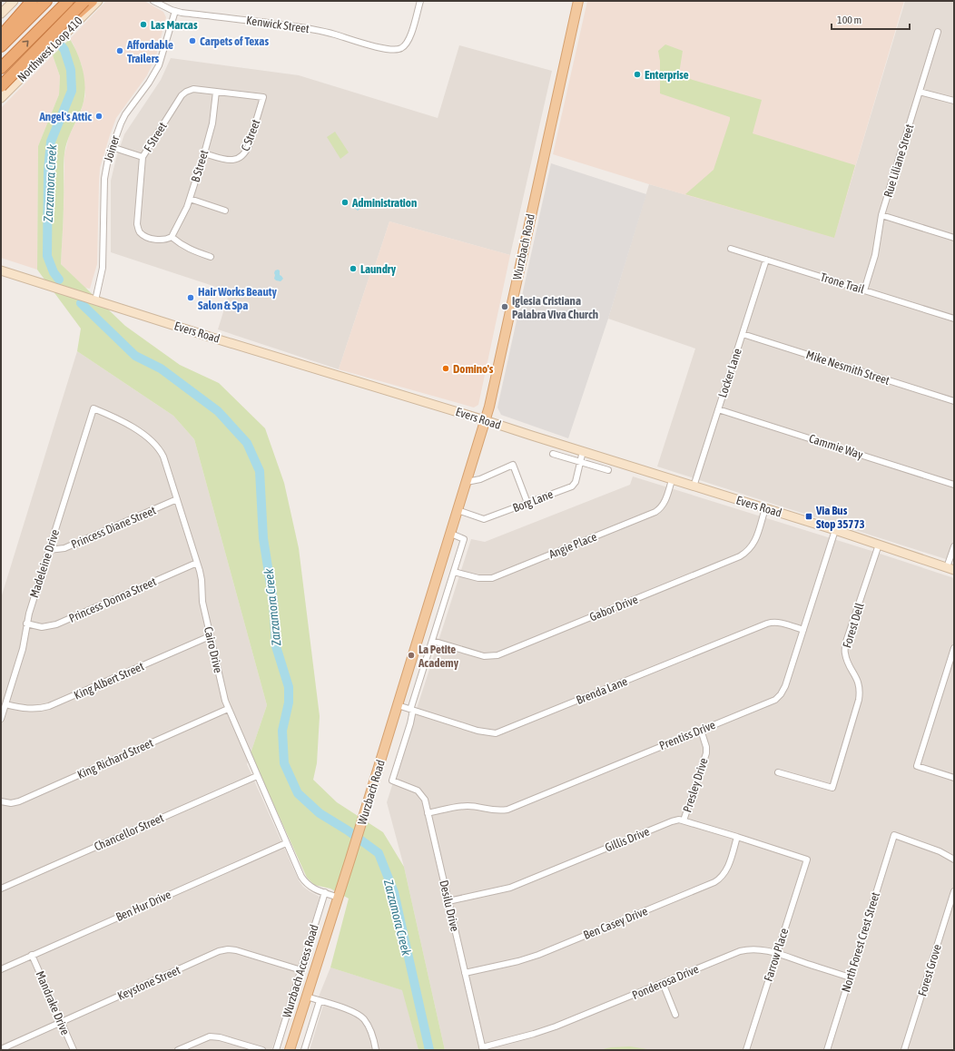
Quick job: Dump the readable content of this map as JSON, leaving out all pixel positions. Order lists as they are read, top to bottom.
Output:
{
  "streets": {
    "main road": ["Northwest Loop 410", "Wurzbach Road", "Evers Road"],
    "street": [
      "Kenwick Street",
      "C Street",
      "F Street",
      "Joiner",
      "Rue Liliane Street",
      "B Street",
      "Trone Trail",
      "Mike Nesmith Street",
      "Locker Lane",
      "Cammie Way",
      "Borg Lane",
      "Princess Diane Street",
      "Angie Place",
      "Madeleine Drive",
      "Princess Donna Street",
      "Gabor Drive",
      "Forest Dell",
      "Cairo Drive",
      "King Albert Street",
      "Brenda Lane",
      "Prentiss Drive",
      "King Richard Street",
      "Presley Drive",
      "Chancellor Street",
      "Gillis Drive",
      "Ben Hur Drive",
      "Desilu Drive",
      "Ben Casey Drive",
      "North Forest Crest Street",
      "Farrow Place",
      "Forest Grove",
      "Wurzbach Access Road",
      "Ponderosa Drive",
      "Keystone Street",
      "Mandrake Drive"
    ]
  },
  "crossings": [
    ["Kenwick Street", "Joiner"],
    ["C Street", "F Street"],
    ["C Street", "B Street"],
    ["F Street", "B Street"],
    ["Joiner", "Evers Road"],
    ["Rue Liliane Street", "Trone Trail"],
    ["Wurzbach Road", "Evers Road"],
    ["Wurzbach Road", "Borg Lane"],
    ["Wurzbach Road", "Angie Place"],
    ["Wurzbach Road", "Gabor Drive"],
    ["Wurzbach Road", "Cairo Drive"],
    ["Wurzbach Road", "Brenda Lane"],
    ["Wurzbach Road", "Desilu Drive"],
    ["Trone Trail", "Locker Lane"],
    ["Evers Road", "Locker Lane"],
    ["Evers Road", "Borg Lane"],
    ["Evers Road", "Angie Place"],
    ["Evers Road", "Gabor Drive"],
    ["Evers Road", "Forest Dell"],
    ["Evers Road", "Prentiss Drive"],
    ["Mike Nesmith Street", "Locker Lane"],
    ["Locker Lane", "Cammie Way"],
    ["Princess Diane Street", "Madeleine Drive"],
    ["Princess Diane Street", "Cairo Drive"],
    ["Madeleine Drive", "Princess Donna Street"],
    ["Madeleine Drive", "Cairo Drive"],
    ["Madeleine Drive", "King Albert Street"],
    ["Princess Donna Street", "Cairo Drive"],
    ["Cairo Drive", "King Albert Street"],
    ["Cairo Drive", "King Richard Street"],
    ["Cairo Drive", "Chancellor Street"],
    ["Cairo Drive", "Ben Hur Drive"],
    ["Cairo Drive", "Wurzbach Access Road"],
    ["Brenda Lane", "Prentiss Drive"],
    ["Prentiss Drive", "Presley Drive"],
    ["Prentiss Drive", "Desilu Drive"],
    ["Presley Drive", "Gillis Drive"],
    ["Gillis Drive", "Desilu Drive"],
    ["Gillis Drive", "Ben Casey Drive"],
    ["Gillis Drive", "Farrow Place"],
    ["Ben Hur Drive", "Mandrake Drive"],
    ["Desilu Drive", "Ben Casey Drive"],
    ["Desilu Drive", "Ponderosa Drive"],
    ["North Forest Crest Street", "Ponderosa Drive"],
    ["Farrow Place", "Ponderosa Drive"],
    ["Wurzbach Access Road", "Keystone Street"],
    ["Keystone Street", "Mandrake Drive"]
  ],
  "water": ["Zarzamora Creek"],
  "places": {
    "other": [
      "Las Marcas",
      "Carpets of Texas",
      "Affordable Trailers",
      "Enterprise",
      "Angel's Attic",
      "Administration",
      "Laundry",
      "Hair Works Beauty Salon & Spa",
      "Iglesia Cristiana Palabra Viva Church",
      "Domino's",
      "La Petite Academy"
    ],
    "transit": ["Via Bus Stop 35773"]
  },
  "scale_bar": "100 m"
}
